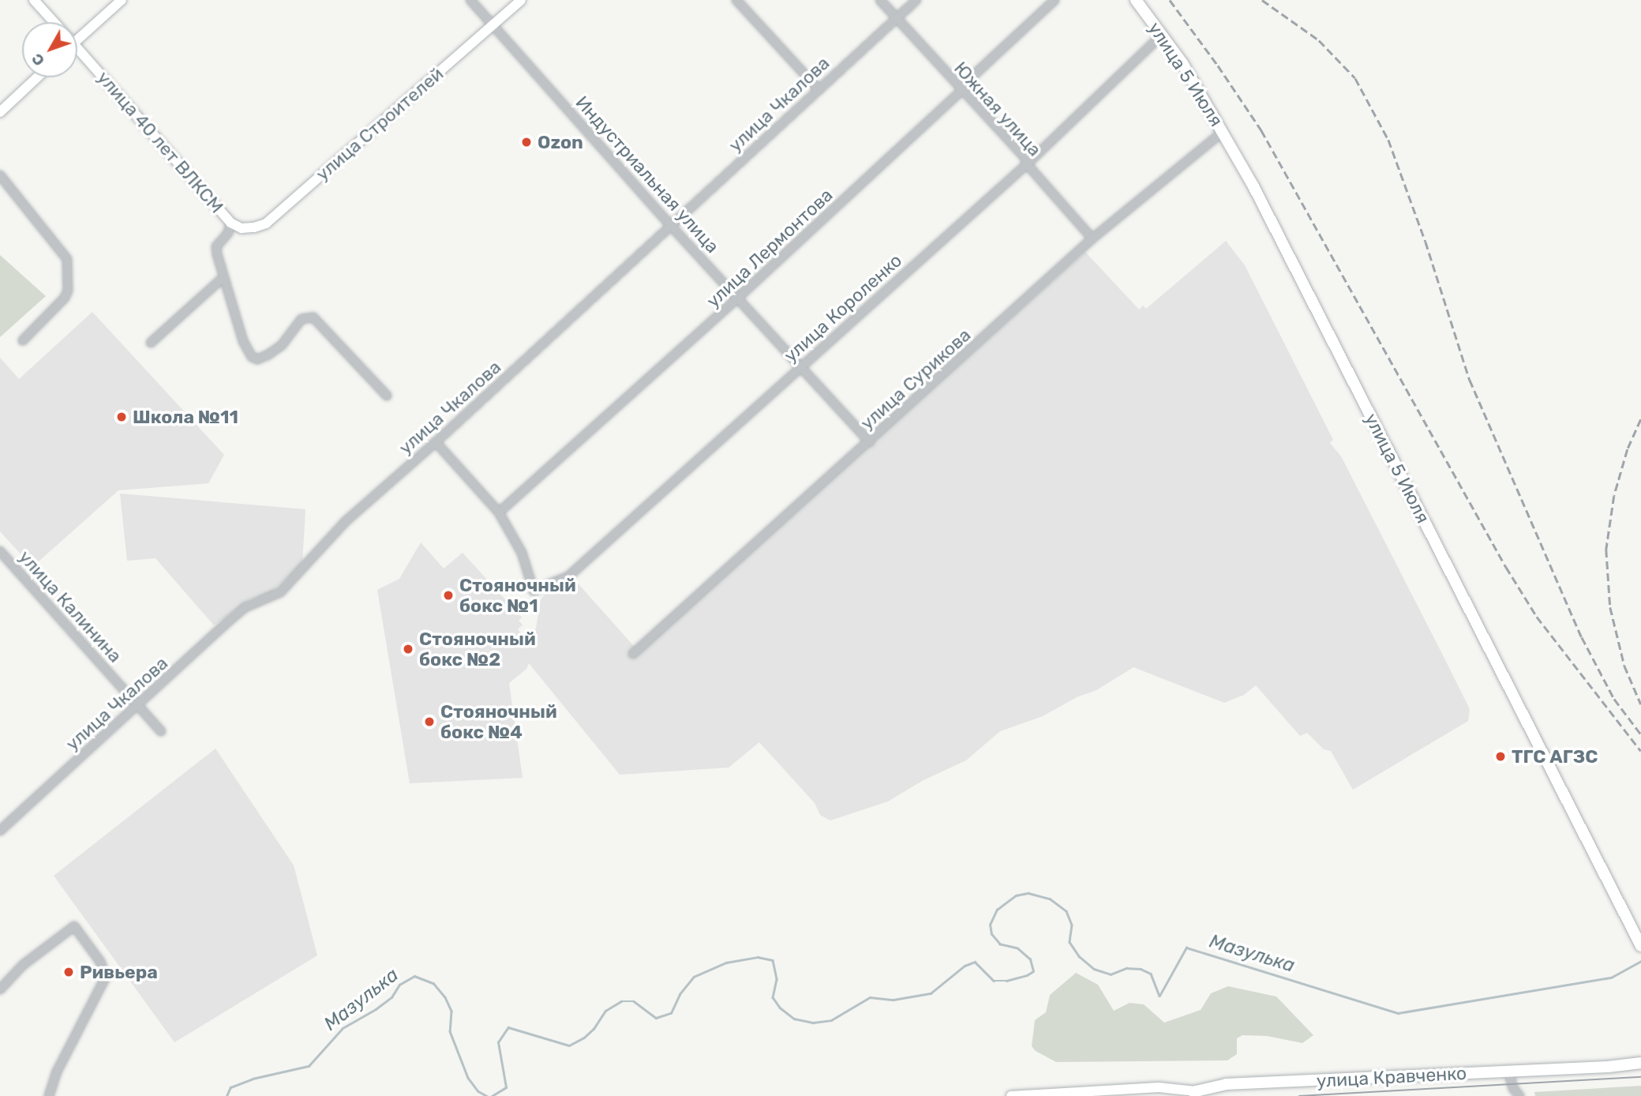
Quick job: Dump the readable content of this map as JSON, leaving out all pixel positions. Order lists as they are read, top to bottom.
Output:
{
  "streets": {
    "highway": ["улица 5 Июля", "улица Кравченко"],
    "main road": ["улица Строителей", "улица 40 лет ВЛКСМ"],
    "street": [
      "улица Чкалова",
      "Южная улица",
      "Индустриальная улица",
      "улица Лермонтова",
      "улица Короленко",
      "улица Сурикова",
      "улица Калинина"
    ]
  },
  "crossings": [
    ["улица 5 Июля", "улица Короленко"],
    ["улица 5 Июля", "улица Сурикова"],
    ["улица Чкалова", "Южная улица"],
    ["улица Чкалова", "Индустриальная улица"],
    ["улица Чкалова", "улица Калинина"],
    ["Южная улица", "улица Лермонтова"],
    ["Южная улица", "улица Короленко"],
    ["Южная улица", "улица Сурикова"],
    ["улица Строителей", "улица 40 лет ВЛКСМ"],
    ["улица Строителей", "Индустриальная улица"],
    ["Индустриальная улица", "улица Лермонтова"],
    ["Индустриальная улица", "улица Короленко"],
    ["Индустриальная улица", "улица Сурикова"],
    ["улица Лермонтова", "улица Короленко"]
  ],
  "water": ["Мазулька"],
  "places": [
    "Ozon",
    "Школа №11",
    "Стояночный бокс №1",
    "Стояночный бокс №2",
    "Стояночный бокс №4",
    "ТГС АГЗС",
    "Ривьера"
  ],
  "north": "bottom left"
}
